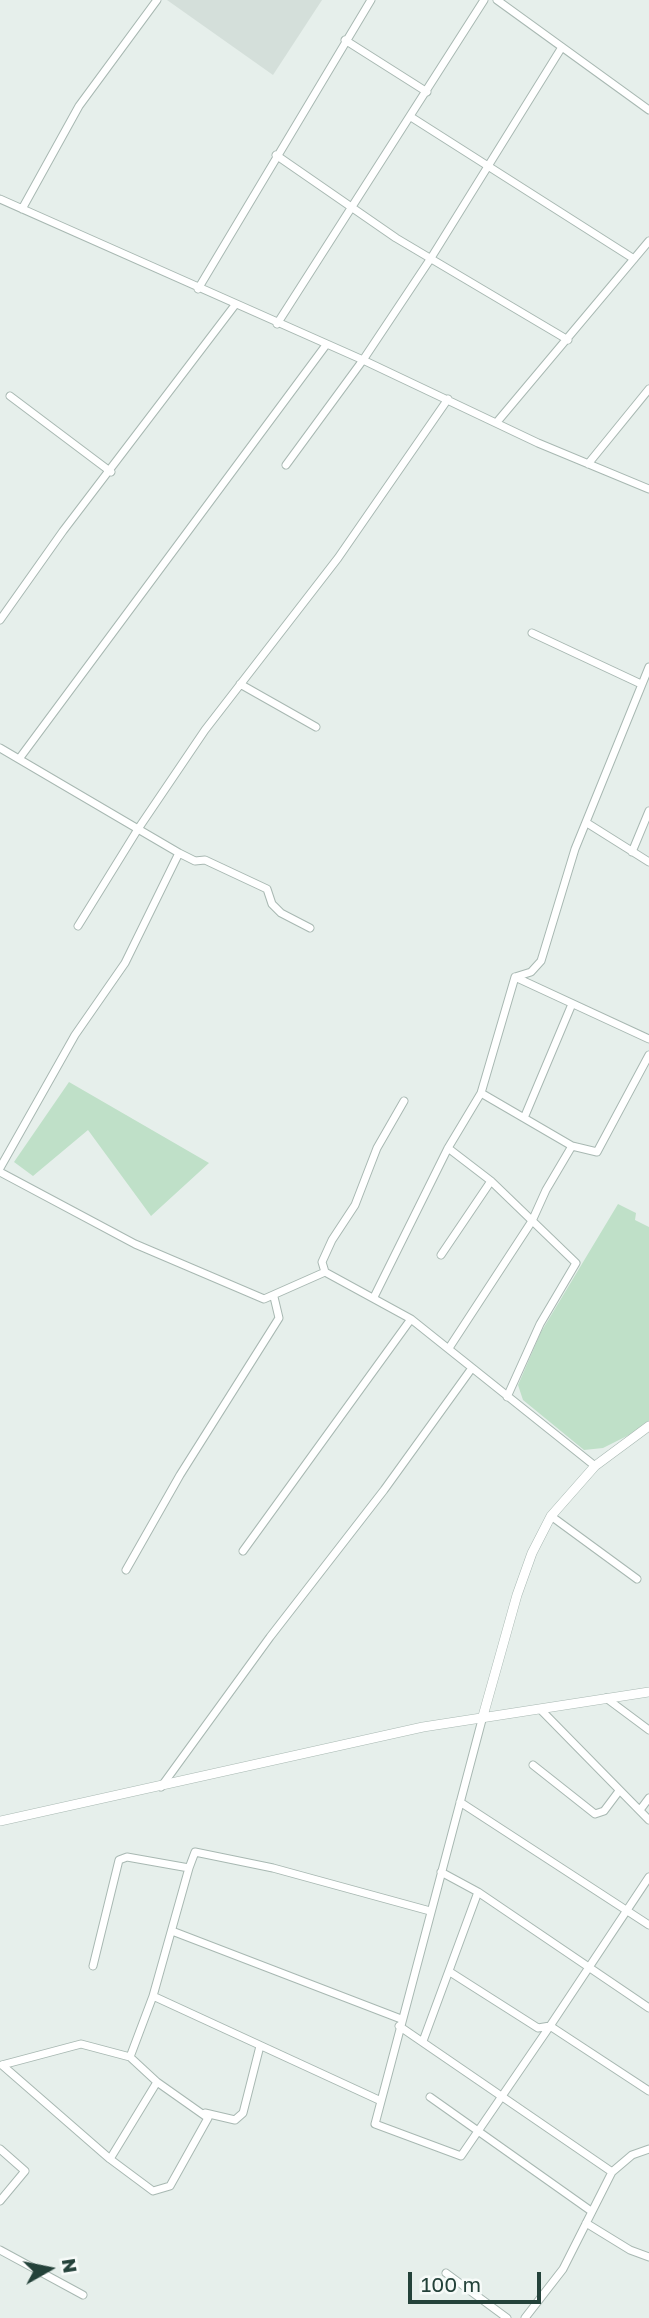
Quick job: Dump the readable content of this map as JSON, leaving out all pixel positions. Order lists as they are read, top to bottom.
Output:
{
  "scale_bar": "100 m",
  "north": "right"
}
